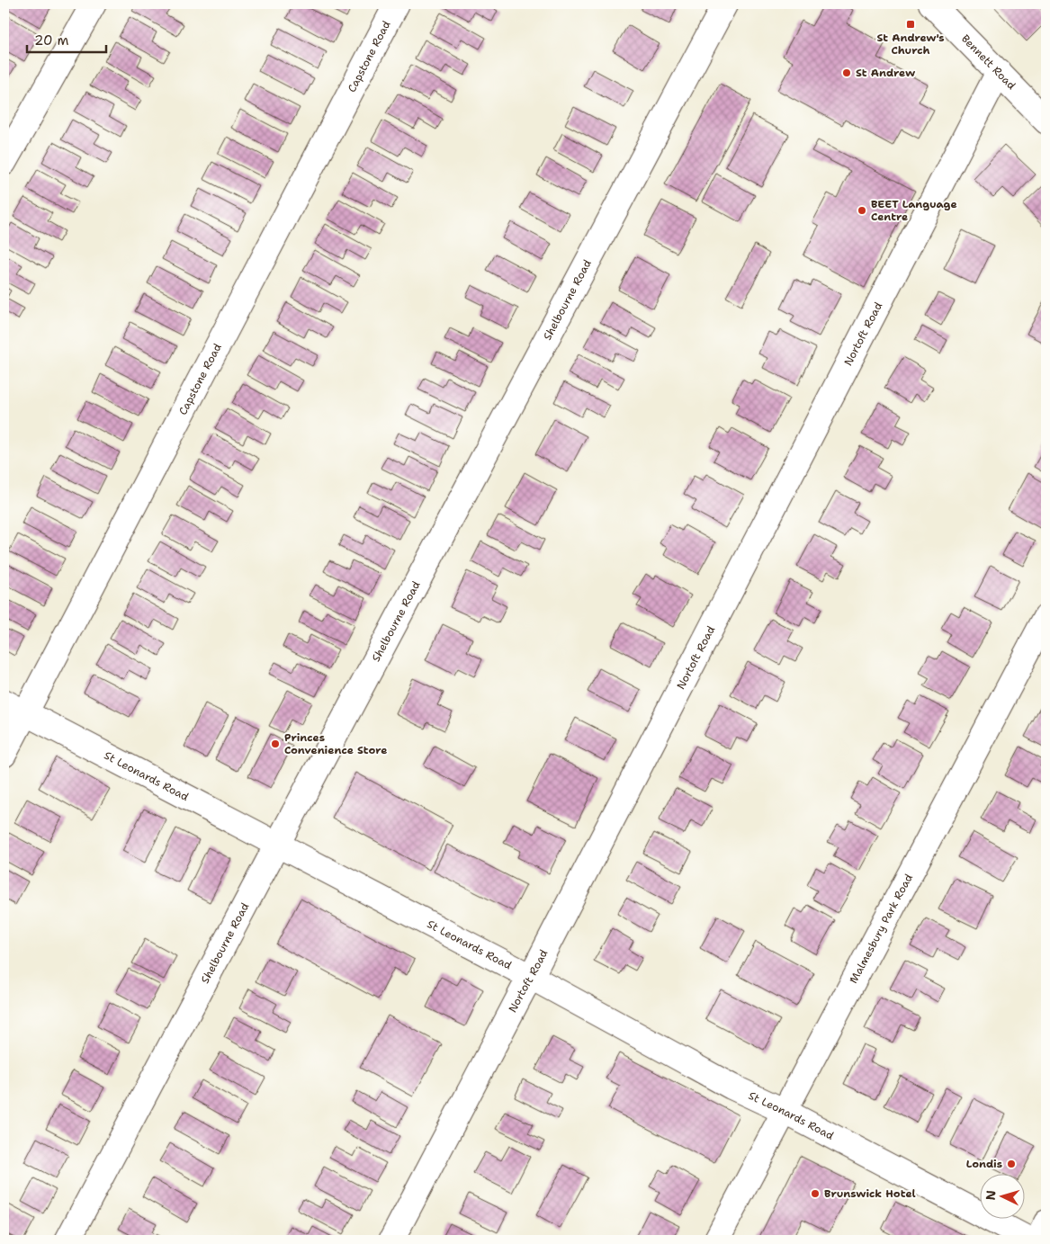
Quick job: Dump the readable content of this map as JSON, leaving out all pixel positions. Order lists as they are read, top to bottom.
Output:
{
  "streets": {
    "street": [
      "Capstone Road",
      "Bennett Road",
      "Shelbourne Road",
      "Nortoft Road",
      "St Leonards Road",
      "Malmesbury Park Road"
    ]
  },
  "crossings": [
    ["Capstone Road", "St Leonards Road"],
    ["Bennett Road", "Nortoft Road"],
    ["Shelbourne Road", "St Leonards Road"],
    ["Nortoft Road", "St Leonards Road"],
    ["St Leonards Road", "Malmesbury Park Road"]
  ],
  "places": {
    "transit": ["St Andrew's Church"],
    "other": [
      "St Andrew",
      "BEET Language Centre",
      "Princes Convenience Store",
      "Londis",
      "Brunswick Hotel"
    ]
  },
  "scale_bar": "20 m",
  "north": "left"
}
